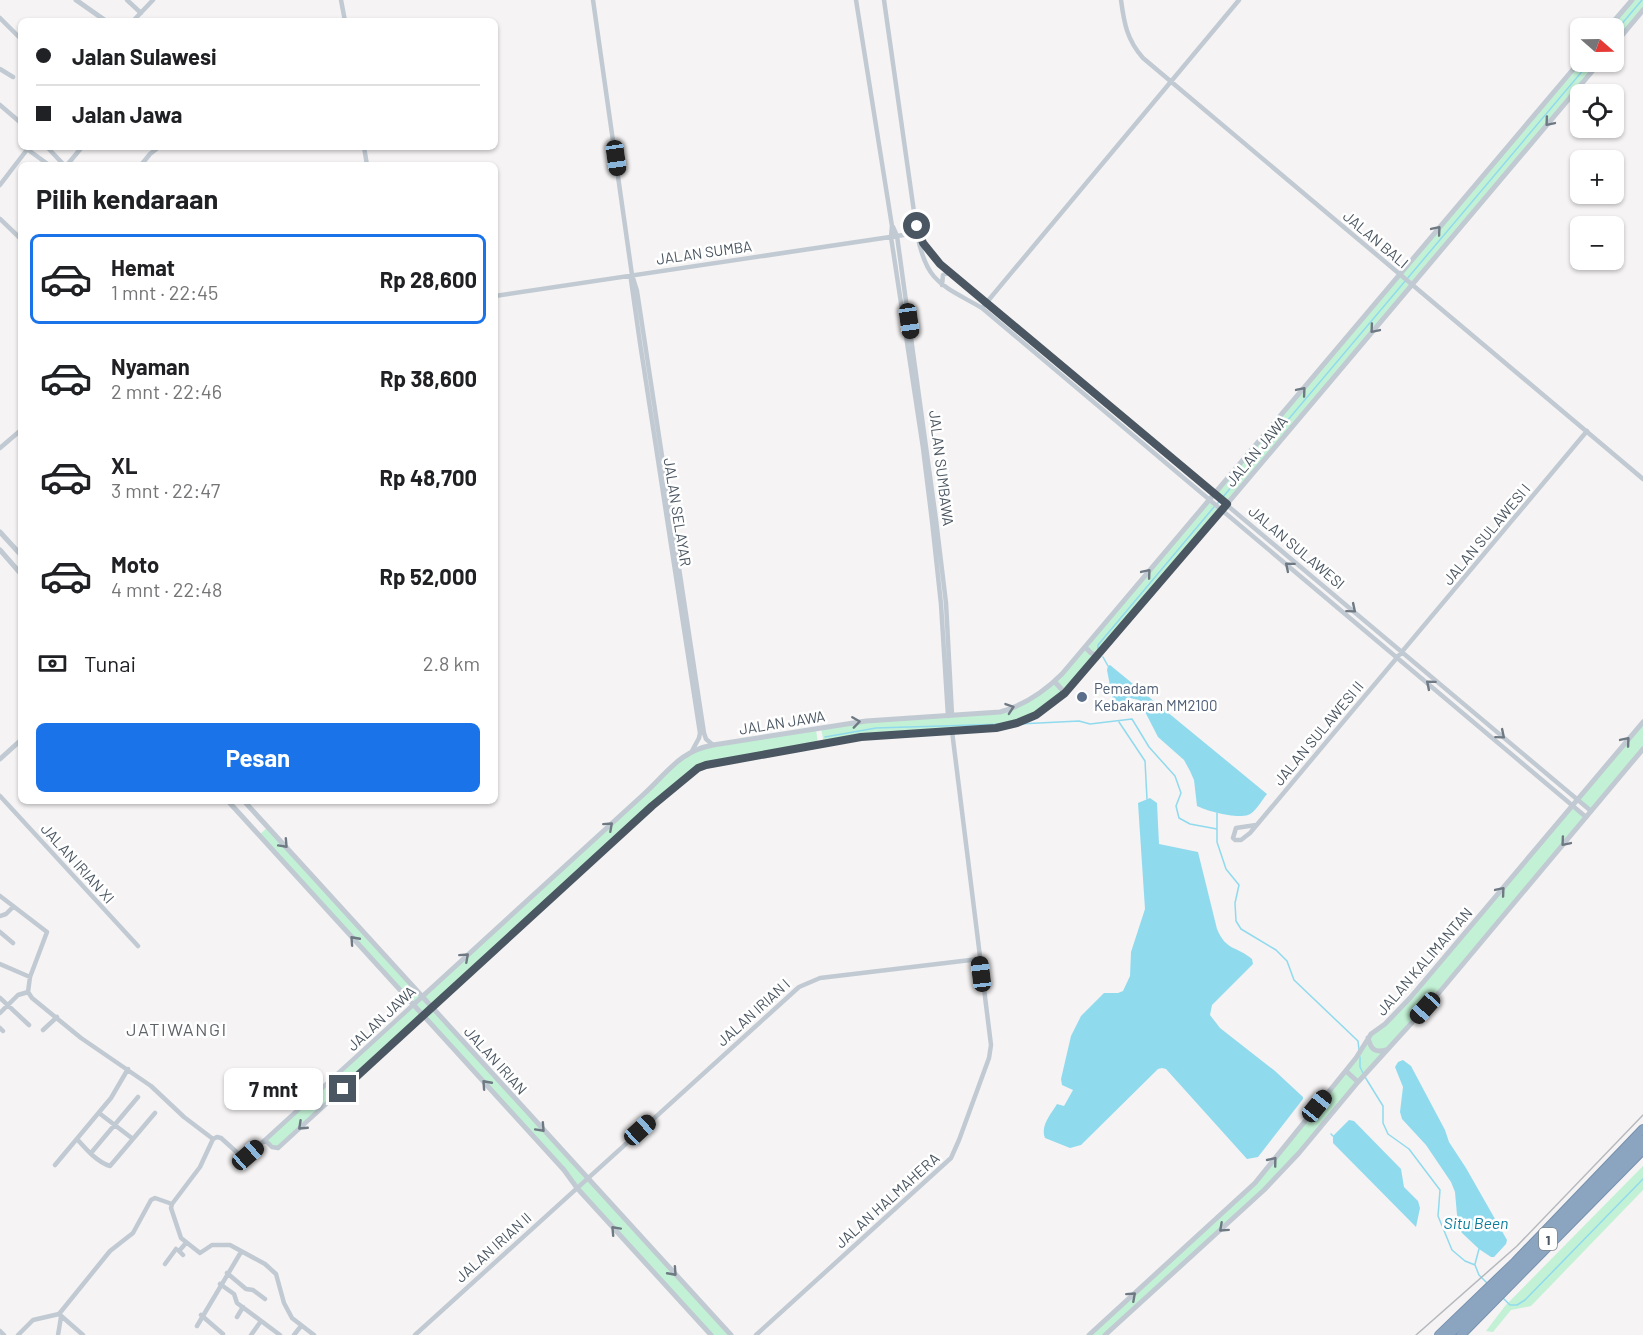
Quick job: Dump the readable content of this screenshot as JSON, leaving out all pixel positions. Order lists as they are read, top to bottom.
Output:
{
  "streets": {
    "highway": ["1"],
    "street": [
      "JALAN BALI",
      "JALAN SUMBA",
      "JALAN JAWA",
      "JALAN SUMBAWA",
      "JALAN SELAYAR",
      "JALAN SULAWESI I",
      "JALAN SULAWESI",
      "JALAN SULAWESI II",
      "JALAN IRIAN XI",
      "JALAN KALIMANTAN",
      "JALAN IRIAN I",
      "JALAN IRIAN",
      "JALAN HALMAHERA",
      "JALAN IRIAN II"
    ]
  },
  "crossings": [
    ["JALAN BALI", "JALAN JAWA"],
    ["JALAN BALI", "JALAN SULAWESI I"],
    ["JALAN SUMBA", "JALAN SUMBAWA"],
    ["JALAN SUMBA", "JALAN SELAYAR"],
    ["JALAN SUMBA", "JALAN SULAWESI"],
    ["JALAN JAWA", "JALAN SUMBAWA"],
    ["JALAN JAWA", "JALAN SELAYAR"],
    ["JALAN JAWA", "JALAN SULAWESI"],
    ["JALAN JAWA", "JALAN IRIAN"],
    ["JALAN JAWA", "JALAN HALMAHERA"],
    ["JALAN SULAWESI I", "JALAN SULAWESI"],
    ["JALAN SULAWESI I", "JALAN SULAWESI II"],
    ["JALAN SULAWESI", "JALAN SULAWESI II"],
    ["JALAN SULAWESI", "JALAN KALIMANTAN"],
    ["JALAN IRIAN I", "JALAN IRIAN"],
    ["JALAN IRIAN I", "JALAN HALMAHERA"],
    ["JALAN IRIAN I", "JALAN IRIAN II"],
    ["JALAN IRIAN", "JALAN IRIAN II"]
  ],
  "districts": ["JATIWANGI"],
  "water": ["Situ Been"],
  "places": ["Pemadam Kebakaran MM2100"],
  "north": "right",
  "page": {
    "map_buttons": ["+", "−"],
    "banner": ["Jalan Sulawesi", "Jalan Jawa"],
    "heading": "Pilih kendaraan",
    "list": [
      {
        "name": "Hemat",
        "note": "1 mnt · 22:45",
        "value": "Rp 28,600"
      },
      {
        "name": "Nyaman",
        "note": "2 mnt · 22:46",
        "value": "Rp 38,600"
      },
      {
        "name": "XL",
        "note": "3 mnt · 22:47",
        "value": "Rp 48,700"
      },
      {
        "name": "Moto",
        "note": "4 mnt · 22:48",
        "value": "Rp 52,000"
      }
    ],
    "pay": ["Tunai", "2.8 km"],
    "buttons": "Pesan",
    "bubble": "7 mnt"
  }
}
